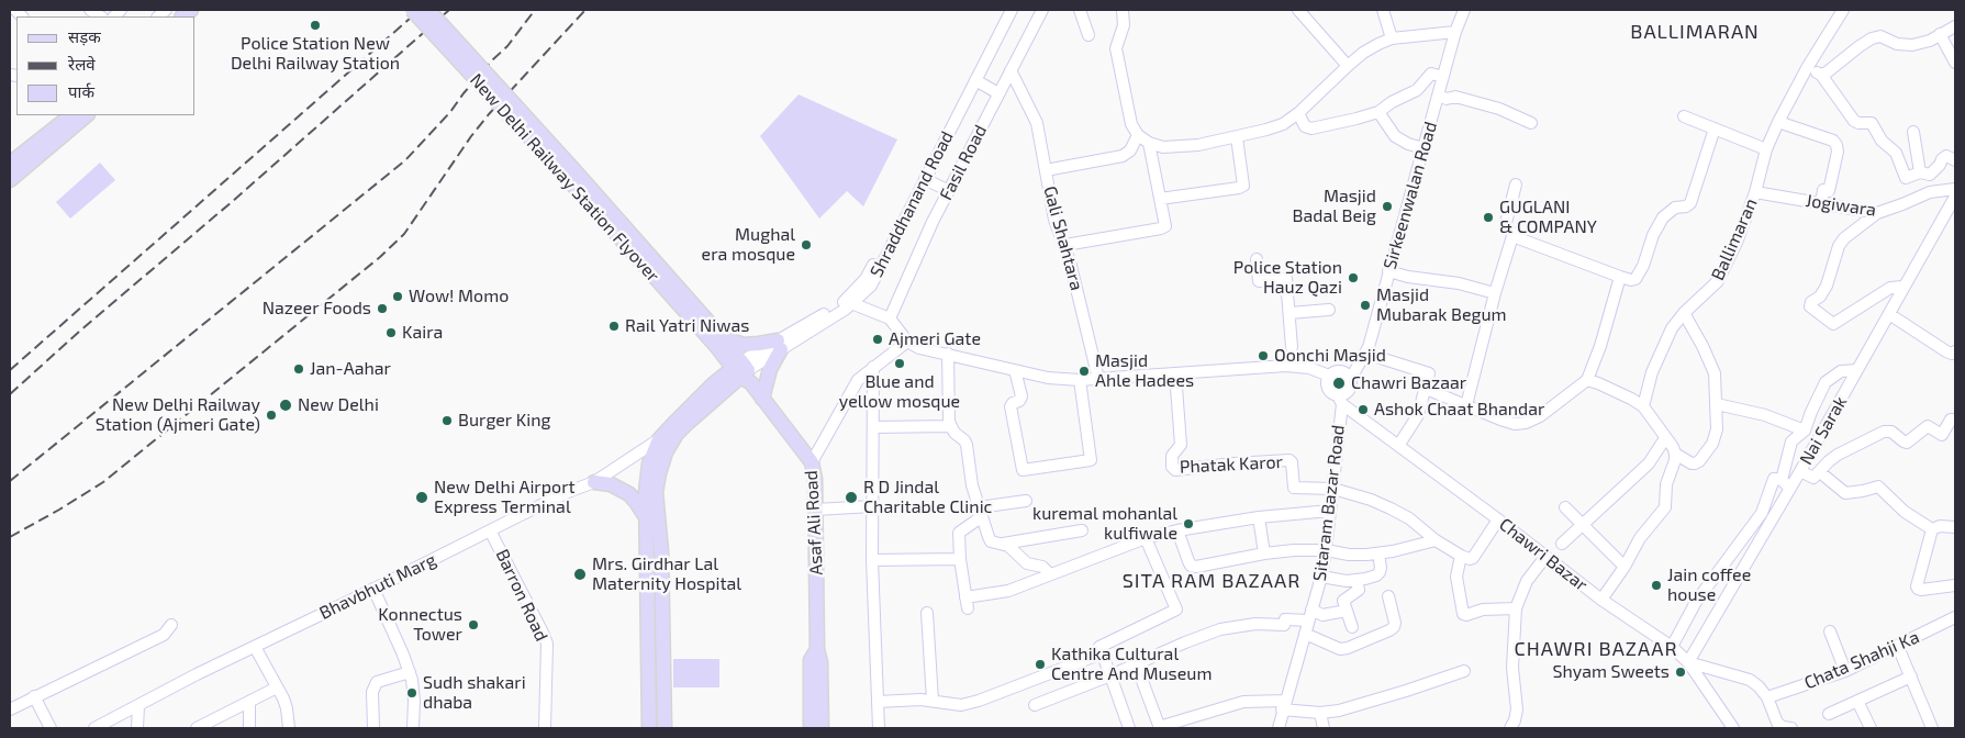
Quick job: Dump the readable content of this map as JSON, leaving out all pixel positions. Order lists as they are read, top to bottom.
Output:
{
  "streets": {
    "main road": ["New Delhi Railway Station Flyover", "Asaf Ali Road"],
    "street": [
      "Fasil Road",
      "Sirkeenwalan Road",
      "Shraddhanand Road",
      "Jogiwara",
      "Gali Shahtara",
      "Ballimaran",
      "Nai Sarak",
      "Phatak Karor",
      "Sitaram Bazar Road",
      "Chawri Bazar",
      "Bhavbhuti Marg",
      "Barron Road",
      "Chata Shahji Ka"
    ]
  },
  "crossings": [
    ["Fasil Road", "Gali Shahtara"],
    ["New Delhi Railway Station Flyover", "Shraddhanand Road"],
    ["New Delhi Railway Station Flyover", "Asaf Ali Road"],
    ["Sirkeenwalan Road", "Sitaram Bazar Road"],
    ["Sirkeenwalan Road", "Chawri Bazar"],
    ["Shraddhanand Road", "Asaf Ali Road"],
    ["Jogiwara", "Ballimaran"],
    ["Nai Sarak", "Chawri Bazar"],
    ["Phatak Karor", "Sitaram Bazar Road"],
    ["Sitaram Bazar Road", "Chawri Bazar"],
    ["Bhavbhuti Marg", "Barron Road"]
  ],
  "districts": ["BALLIMARAN", "SITA RAM BAZAAR", "CHAWRI BAZAAR"],
  "places": [
    "Police Station New Delhi Railway Station",
    "Masjid Badal Beig",
    "GUGLANI & COMPANY",
    "Mughal era mosque",
    "Police Station Hauz Qazi",
    "Wow! Momo",
    "Masjid Mubarak Begum",
    "Nazeer Foods",
    "Rail Yatri Niwas",
    "Kaira",
    "Ajmeri Gate",
    "Oonchi Masjid",
    "Blue and yellow mosque",
    "Jan-Aahar",
    "Masjid Ahle Hadees",
    "Chawri Bazaar",
    "New Delhi",
    "Ashok Chaat Bhandar",
    "New Delhi Railway Station (Ajmeri Gate)",
    "Burger King",
    "New Delhi Airport Express Terminal",
    "R D Jindal Charitable Clinic",
    "kuremal mohanlal kulfiwale",
    "Mrs. Girdhar Lal Maternity Hospital",
    "Jain coffee house",
    "Konnectus Tower",
    "Kathika Cultural Centre And Museum",
    "Shyam Sweets",
    "Sudh shakari dhaba"
  ],
  "legend": ["सड़क", "रेलवे", "पार्क"]
}
